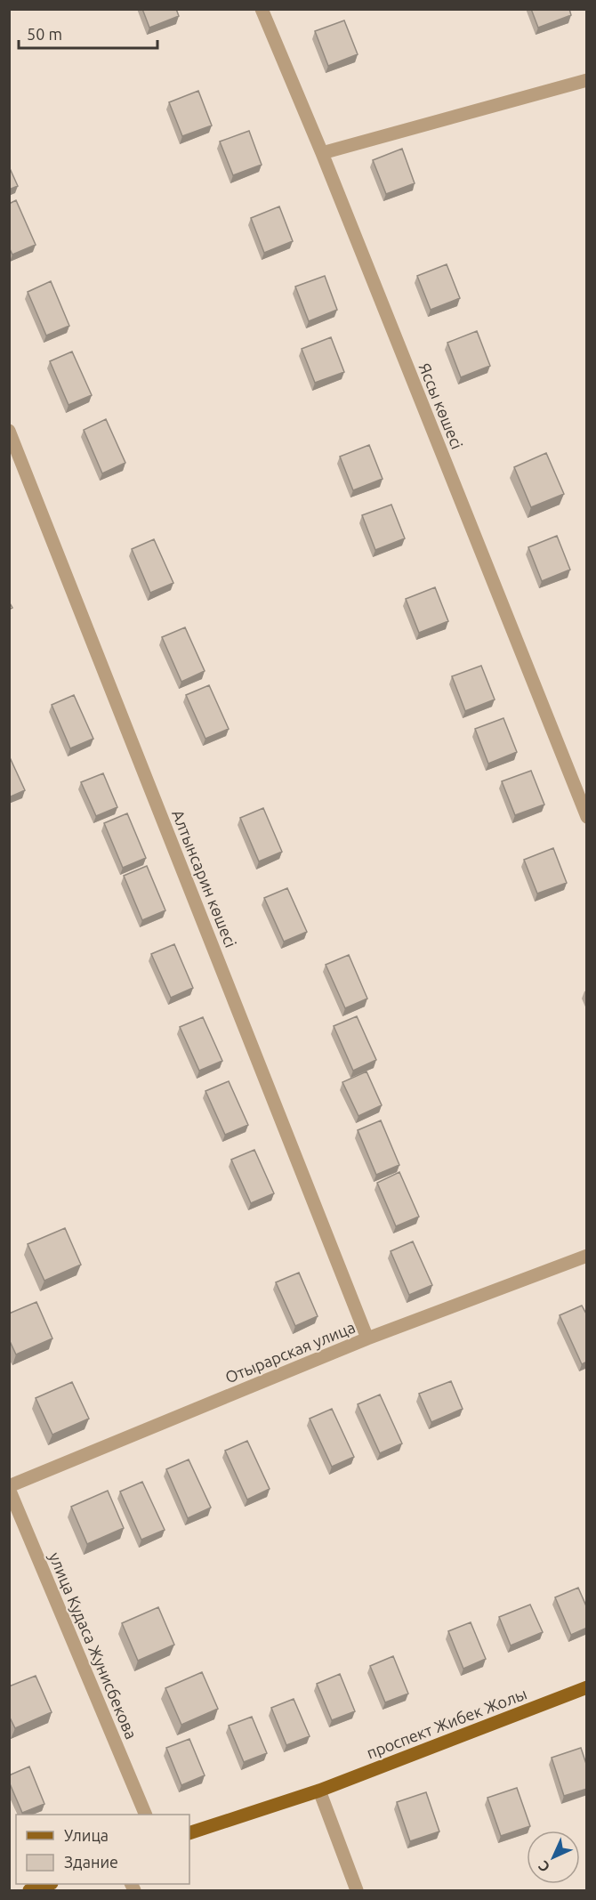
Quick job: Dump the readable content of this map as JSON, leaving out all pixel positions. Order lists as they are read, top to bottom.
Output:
{
  "streets": {
    "main road": ["проспект Жибек Жолы"],
    "street": [
      "Яссы көшесі",
      "Алтынсарин көшесі",
      "Отырарская улица",
      "улица Кудаса Жунисбекова"
    ]
  },
  "crossings": [
    ["Алтынсарин көшесі", "Отырарская улица"],
    ["Отырарская улица", "улица Кудаса Жунисбекова"]
  ],
  "legend": ["Улица", "Здание"],
  "scale_bar": "50 m",
  "north": "bottom left"
}
